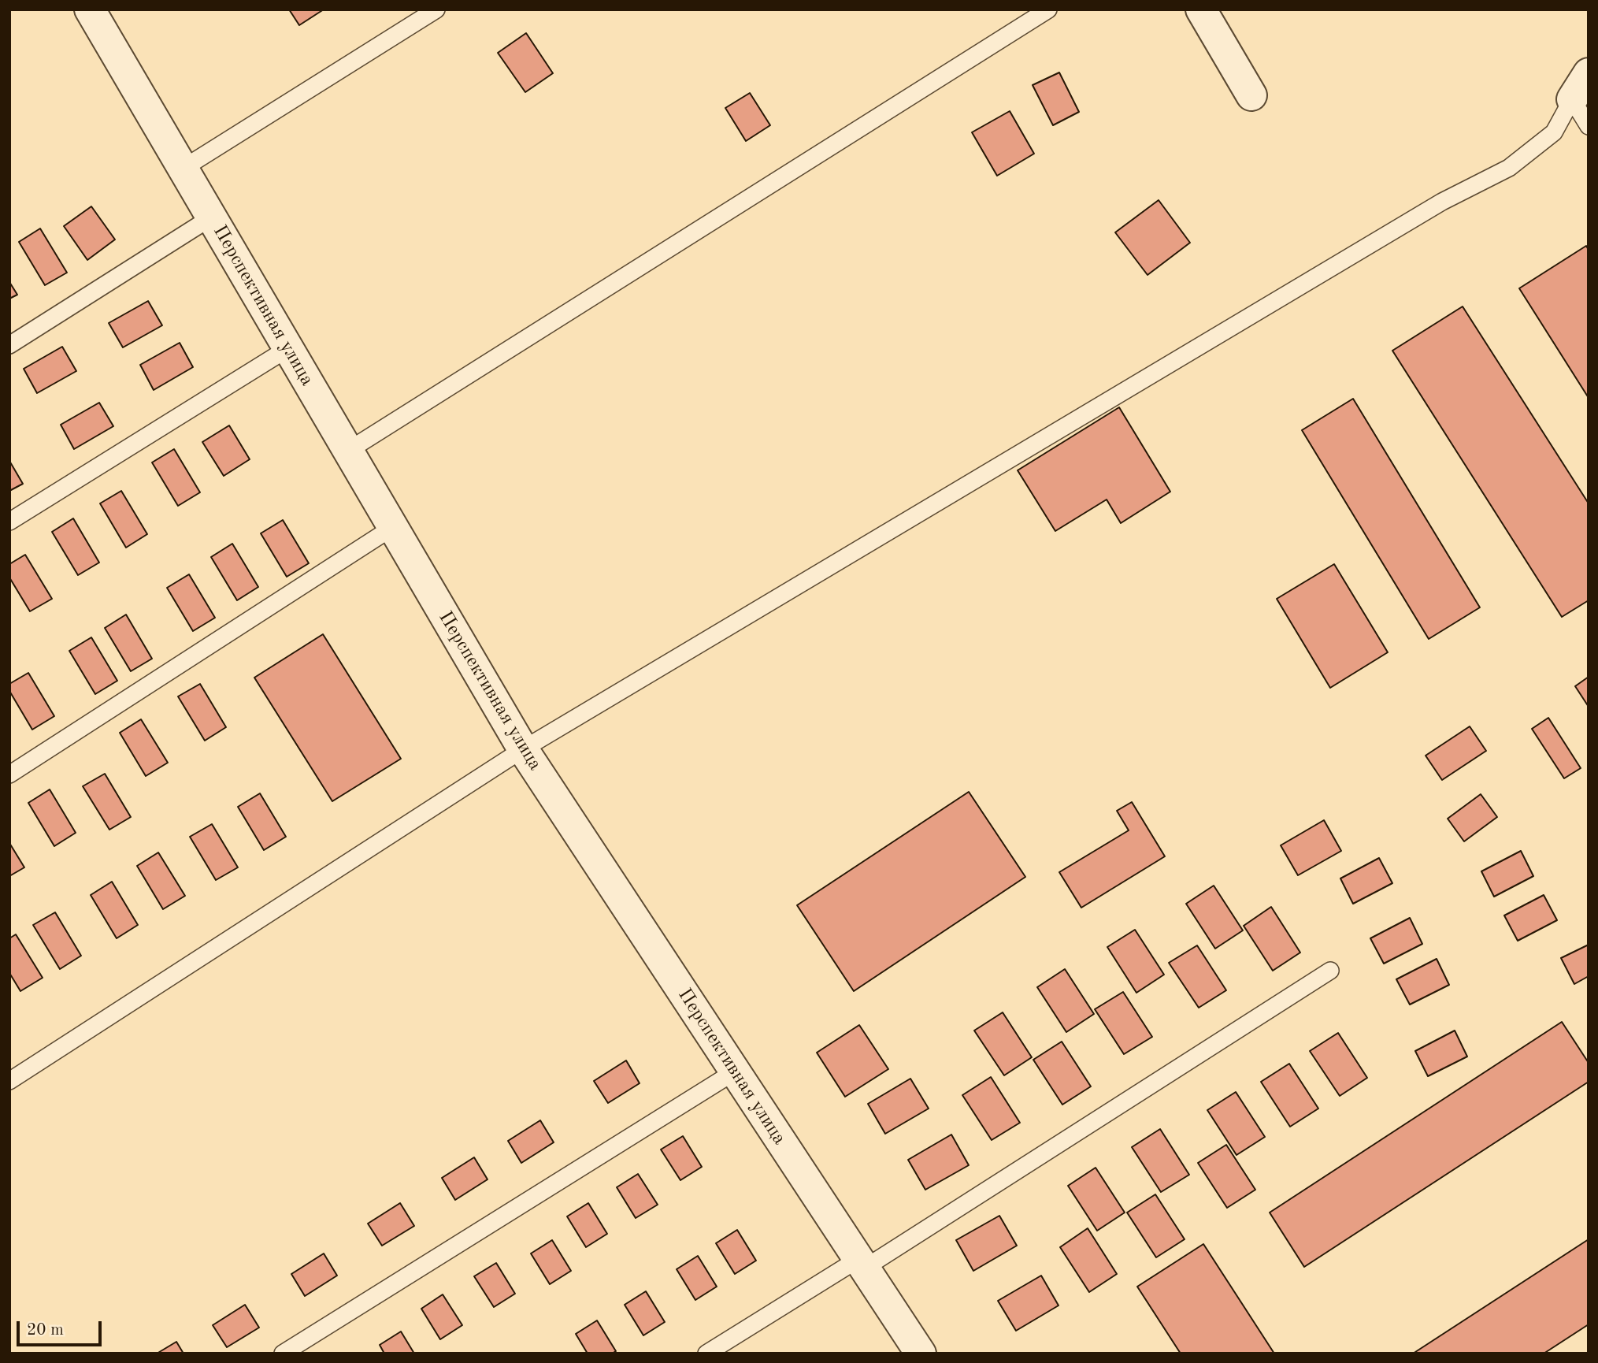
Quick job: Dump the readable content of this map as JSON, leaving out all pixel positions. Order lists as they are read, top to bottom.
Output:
{
  "streets": {
    "street": ["Перспективная улица"]
  },
  "scale_bar": "20 m"
}
